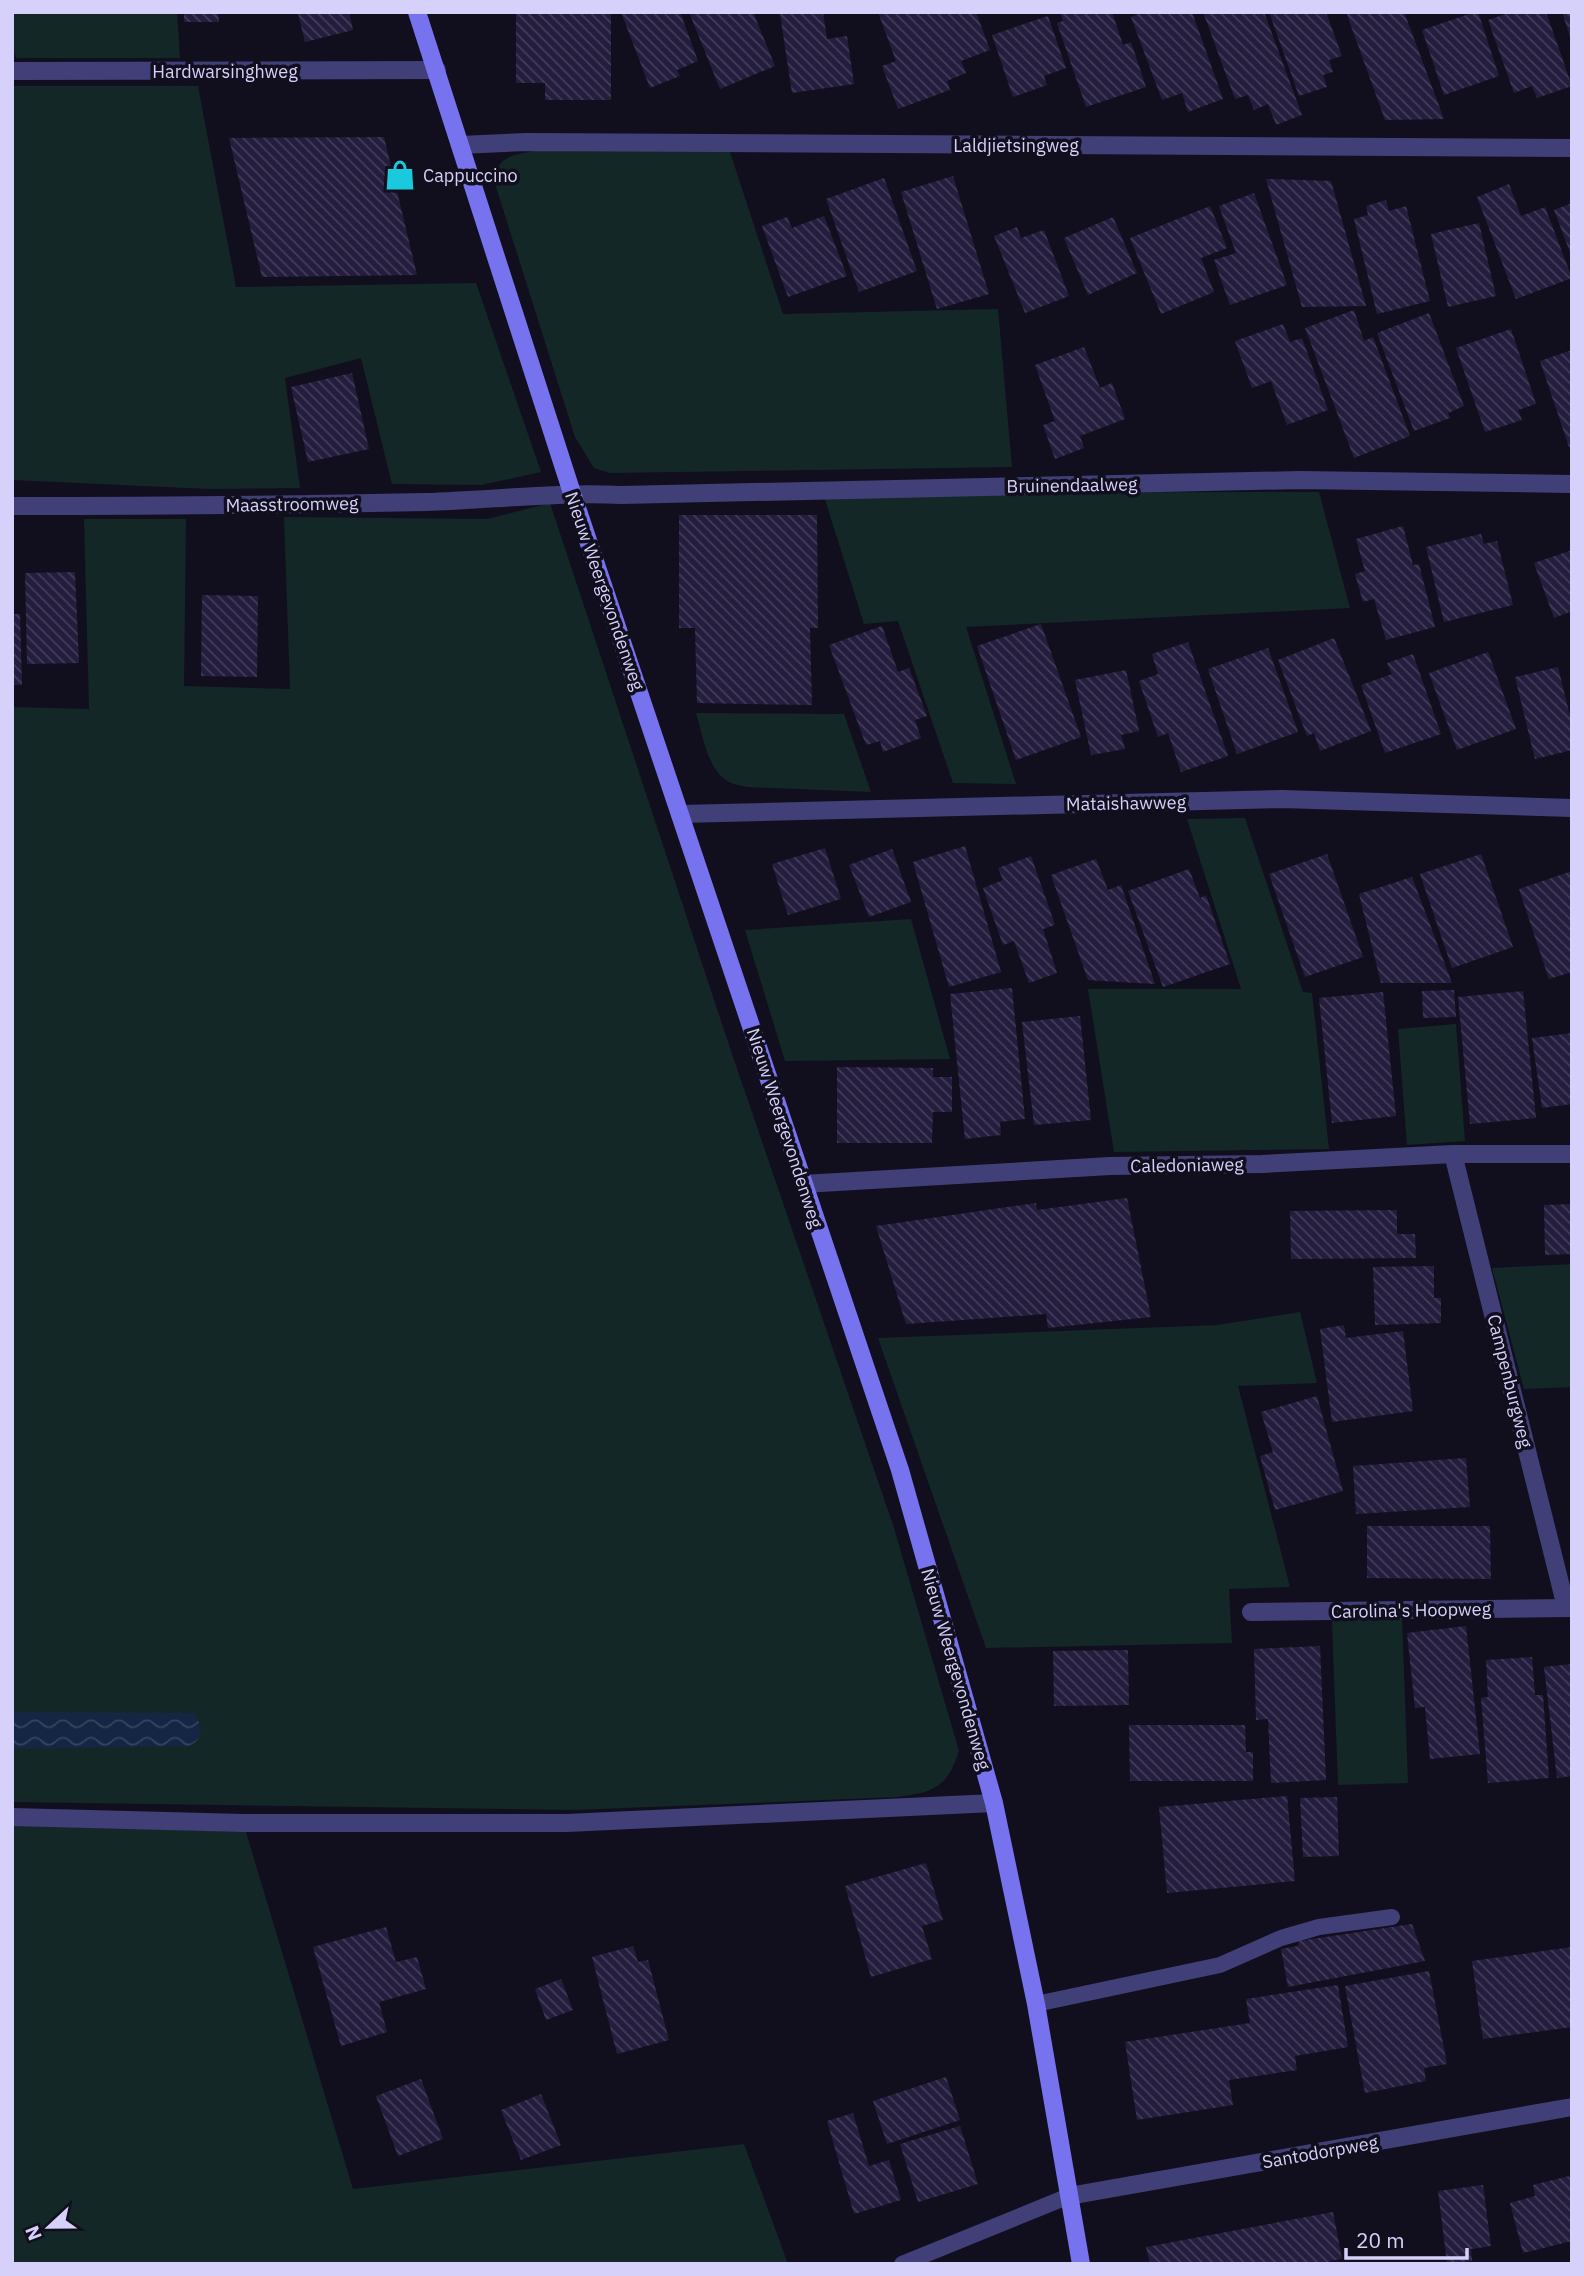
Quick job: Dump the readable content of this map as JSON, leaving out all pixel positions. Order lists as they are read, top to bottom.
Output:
{
  "streets": {
    "street": [
      "Hardwarsinghweg",
      "Laldjietsingweg",
      "Bruinendaalweg",
      "Maasstroomweg",
      "Nieuw Weergevondenweg",
      "Mataishawweg",
      "Caledoniaweg",
      "Campenburgweg",
      "Carolina's Hoopweg",
      "Santodorpweg"
    ]
  },
  "crossings": [
    ["Hardwarsinghweg", "Nieuw Weergevondenweg"],
    ["Laldjietsingweg", "Nieuw Weergevondenweg"],
    ["Bruinendaalweg", "Maasstroomweg"],
    ["Bruinendaalweg", "Nieuw Weergevondenweg"],
    ["Maasstroomweg", "Nieuw Weergevondenweg"],
    ["Nieuw Weergevondenweg", "Mataishawweg"],
    ["Nieuw Weergevondenweg", "Caledoniaweg"],
    ["Nieuw Weergevondenweg", "Santodorpweg"],
    ["Caledoniaweg", "Campenburgweg"],
    ["Campenburgweg", "Carolina's Hoopweg"]
  ],
  "places": {
    "shop": ["Cappuccino"]
  },
  "scale_bar": "20 m",
  "north": "left"
}
